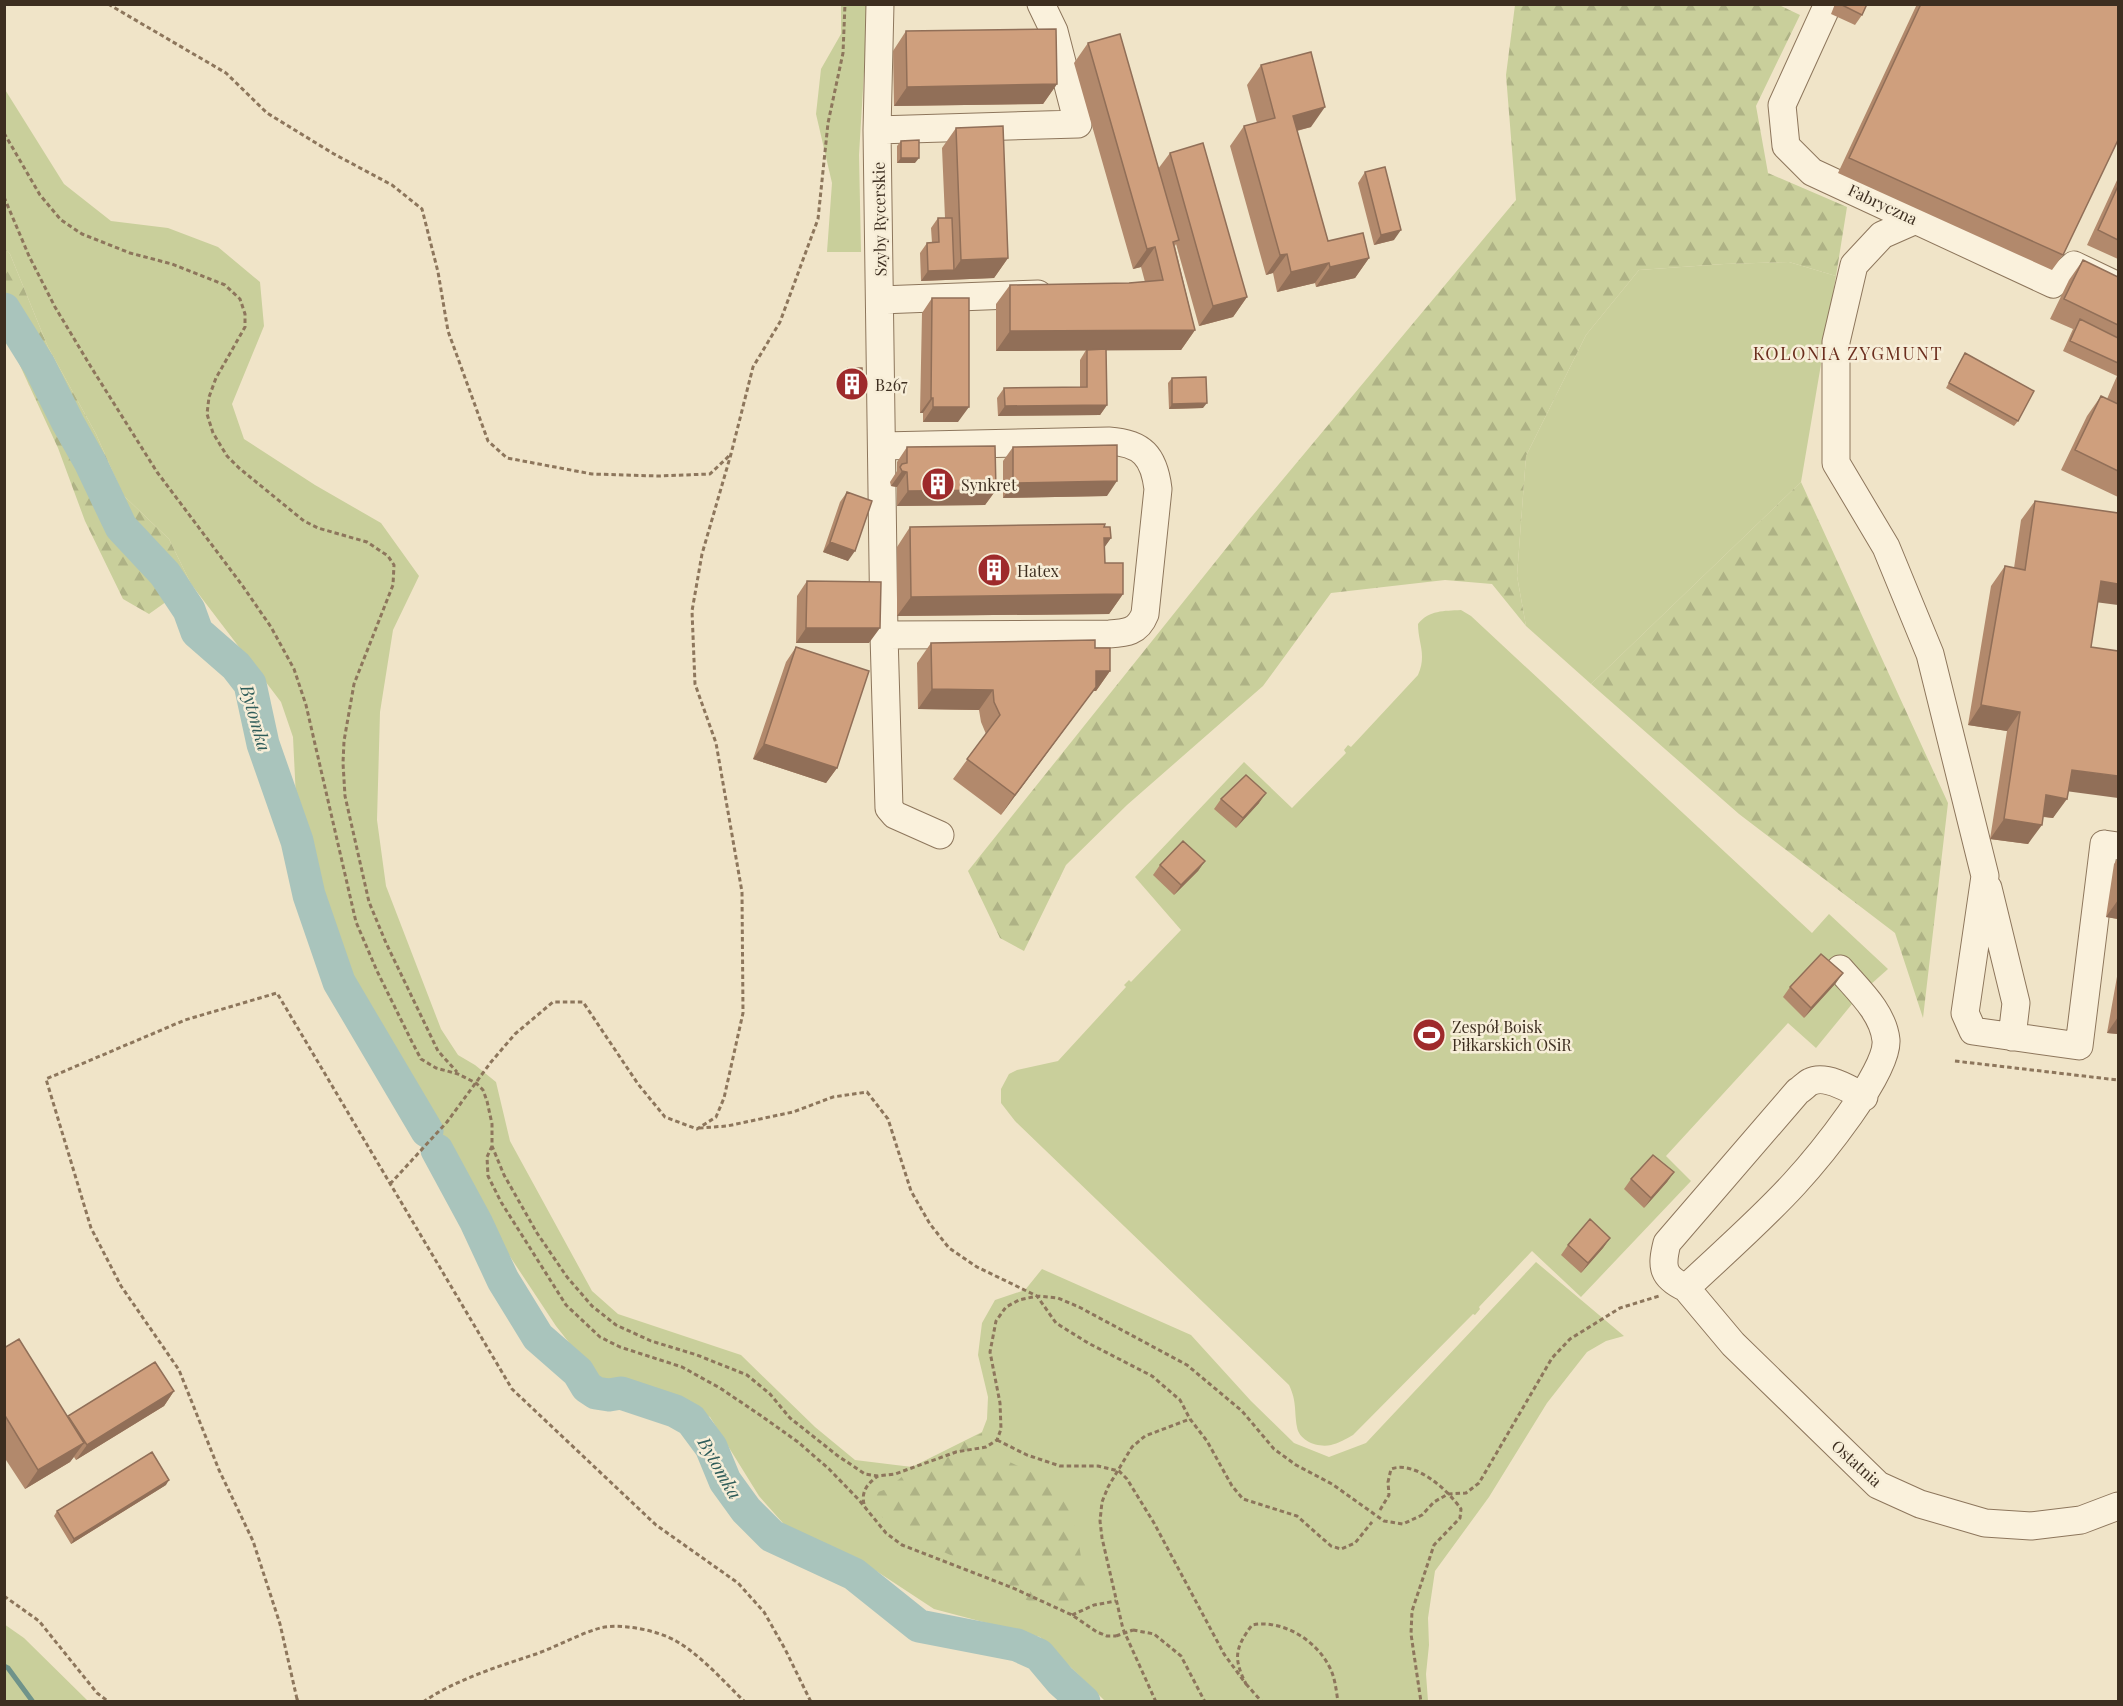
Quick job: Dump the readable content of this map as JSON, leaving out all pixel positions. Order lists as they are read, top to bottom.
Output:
{
  "streets": {
    "street": ["Fabryczna", "Szyby Rycerskie", "Ostatnia"]
  },
  "districts": ["KOLONIA ZYGMUNT"],
  "water": ["Bytomka"],
  "places": {
    "building": ["B267", "Synkret", "Hatex"],
    "sports": ["Zespół Boisk Piłkarskich OSiR"]
  }
}
